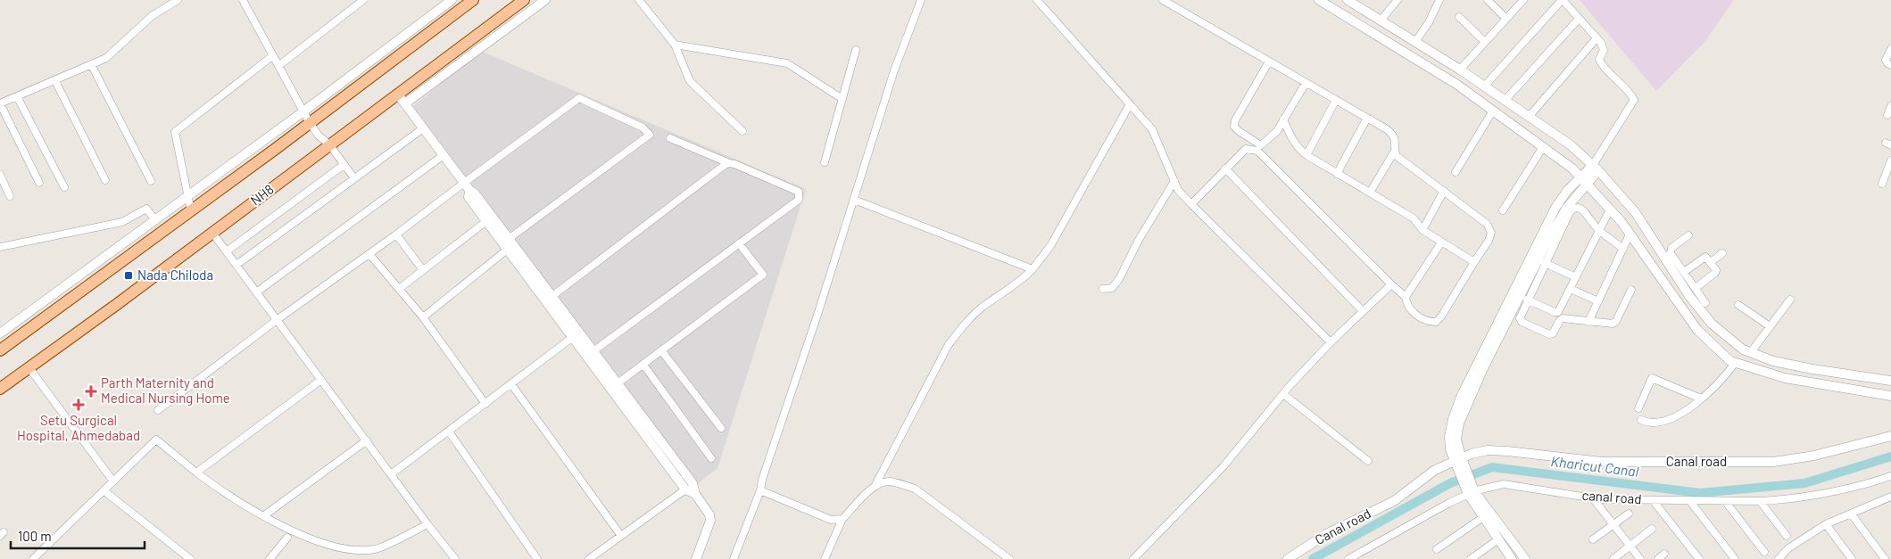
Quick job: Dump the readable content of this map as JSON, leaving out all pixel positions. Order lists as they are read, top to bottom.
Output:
{
  "streets": {
    "main road": ["NH8"],
    "street": ["Canal road", "canal road"]
  },
  "water": ["Kharicut Canal"],
  "places": {
    "transit": ["Nada Chiloda"],
    "health": ["Parth Maternity and Medical Nursing Home", "Setu Surgical Hospital, Ahmedabad"]
  },
  "scale_bar": "100 m"
}
